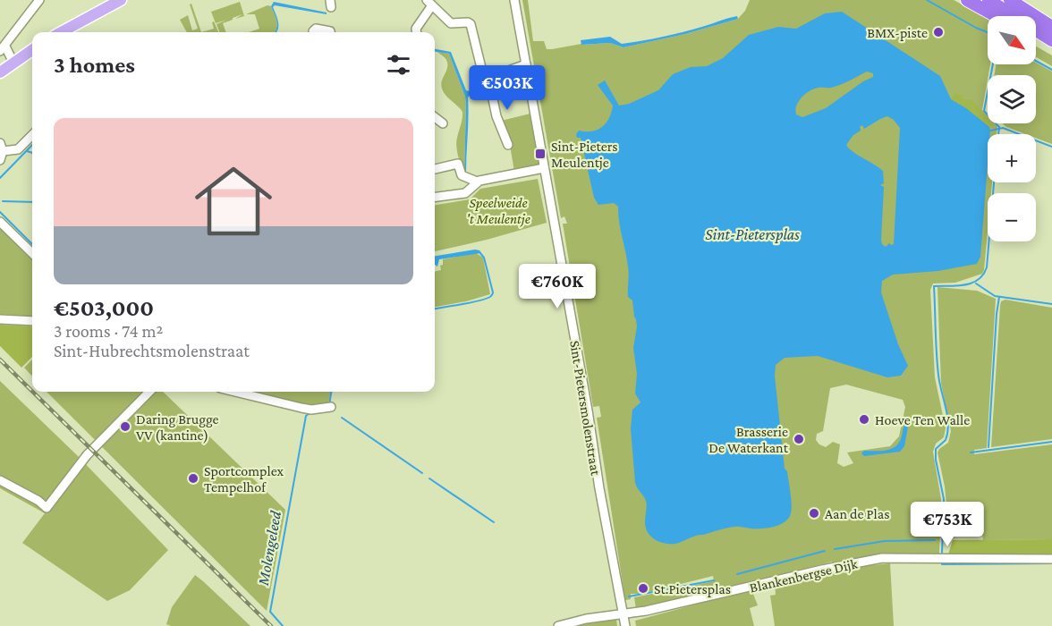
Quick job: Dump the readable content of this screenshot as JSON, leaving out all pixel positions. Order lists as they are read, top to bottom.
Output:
{
  "streets": {
    "street": ["Sint-Pietersmolenstraat", "Blankenbergse Dijk"]
  },
  "crossings": [
    ["Sint-Pietersmolenstraat", "Blankenbergse Dijk"]
  ],
  "water": ["Sint-Pietersplas", "Molengeleed"],
  "parks": ["Speelweide 't Meulentje"],
  "places": {
    "other": [
      "BMX-piste",
      "Hoeve Ten Walle",
      "Daring Brugge VV (kantine)",
      "Brasserie De Waterkant",
      "Sportcomplex Tempelhof",
      "Aan de Plas",
      "St.Pietersplas"
    ],
    "transit": ["Sint-Pieters Meulentje"]
  },
  "north": "bottom right",
  "page": {
    "map_buttons": ["+", "−"],
    "heading": "3 homes",
    "price": ["€503K", "€760K", "€753K"],
    "list": [
      {
        "name": "€503,000",
        "note": "3 rooms · 74 m² · Sint-Hubrechtsmolenstraat"
      }
    ]
  }
}
